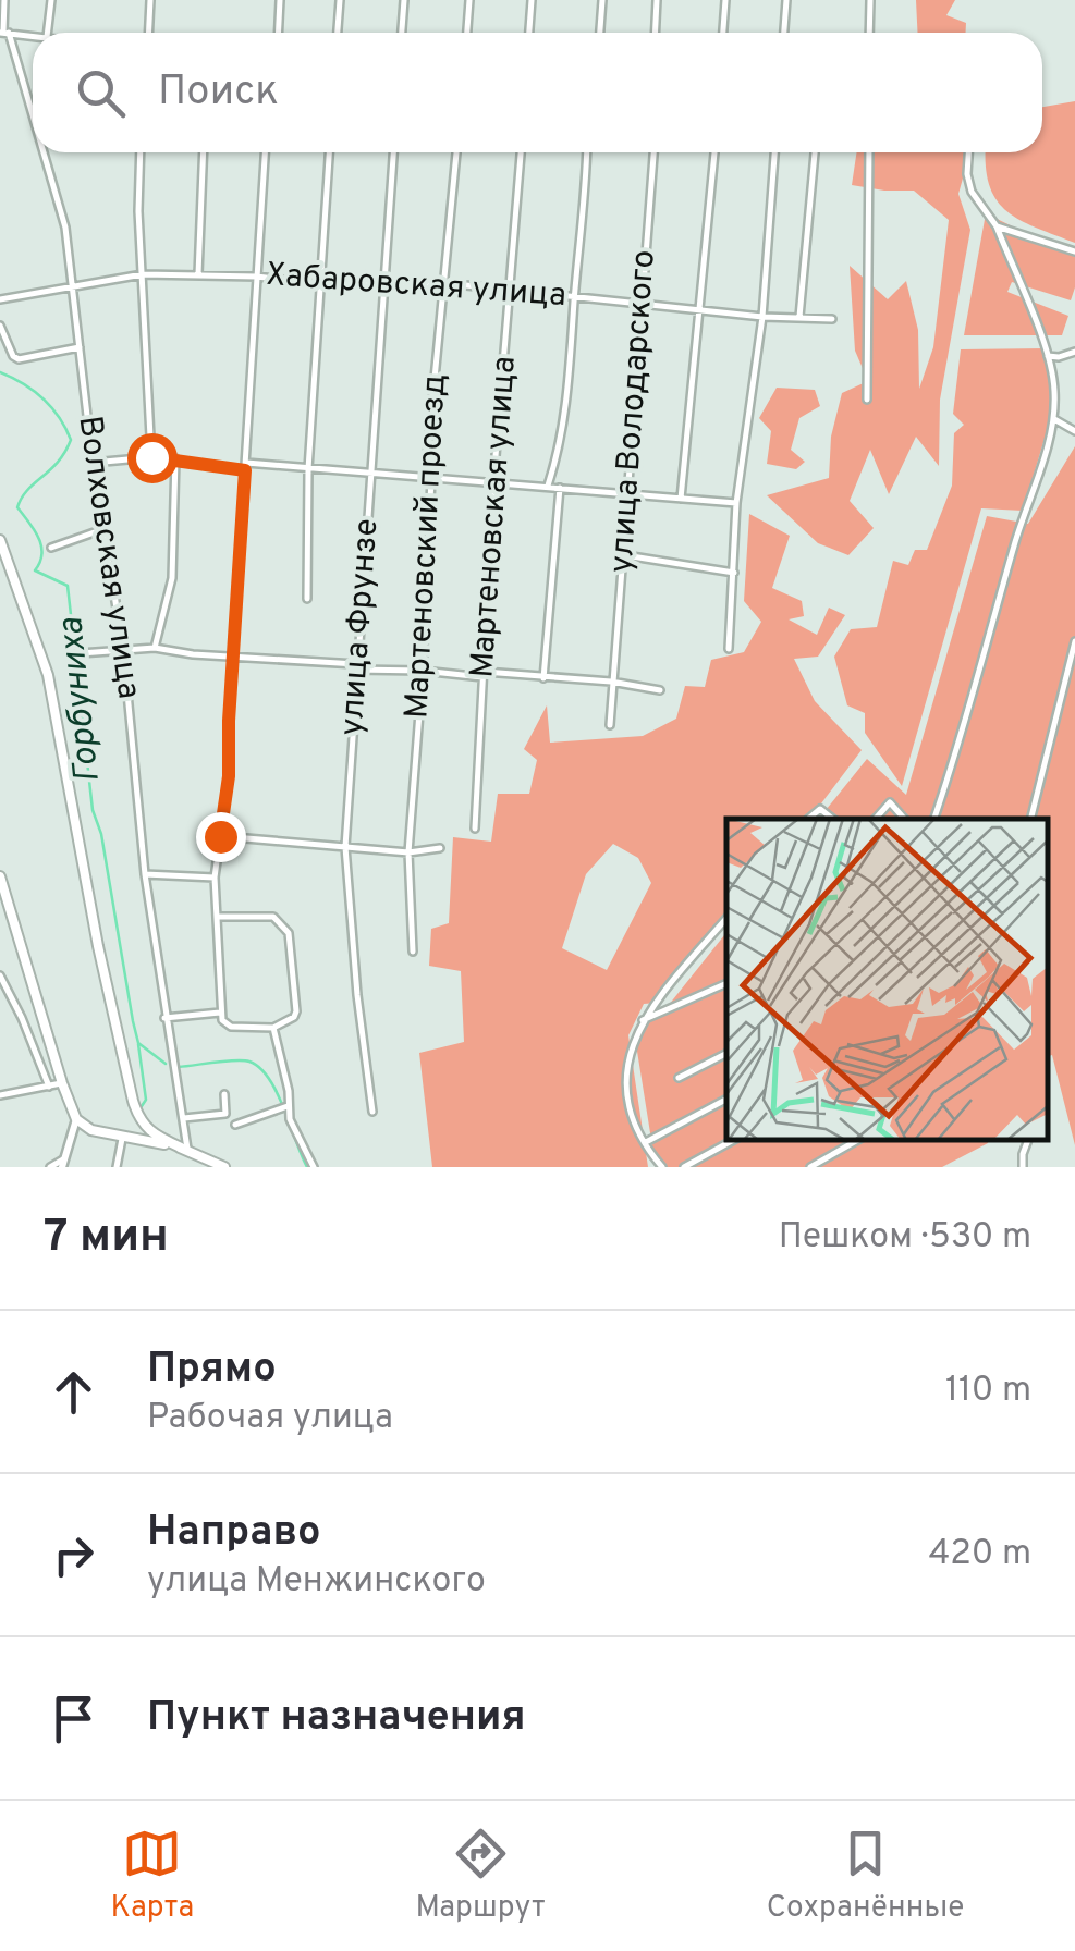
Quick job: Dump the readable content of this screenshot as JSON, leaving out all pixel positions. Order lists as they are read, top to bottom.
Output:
{
  "streets": {
    "street": [
      "Хабаровская улица",
      "улица Володарского",
      "Мартеновская улица",
      "Мартеновский проезд",
      "Волховская улица",
      "улица Фрунзе"
    ]
  },
  "crossings": [
    ["Хабаровская улица", "улица Володарского"],
    ["Хабаровская улица", "Мартеновская улица"],
    ["Хабаровская улица", "Мартеновский проезд"],
    ["Хабаровская улица", "Волховская улица"],
    ["Хабаровская улица", "улица Фрунзе"]
  ],
  "water": ["Горбуниха"],
  "page": {
    "search": "Поиск",
    "heading": ["7 мин", "Пешком · 530 m"],
    "list": [
      ["Прямо", "Рабочая улица", "110 m"],
      ["Направо", "улица Менжинского", "420 m"],
      "Пункт назначения"
    ],
    "nav": ["Карта", "Маршрут", "Сохранённые"]
  }
}
